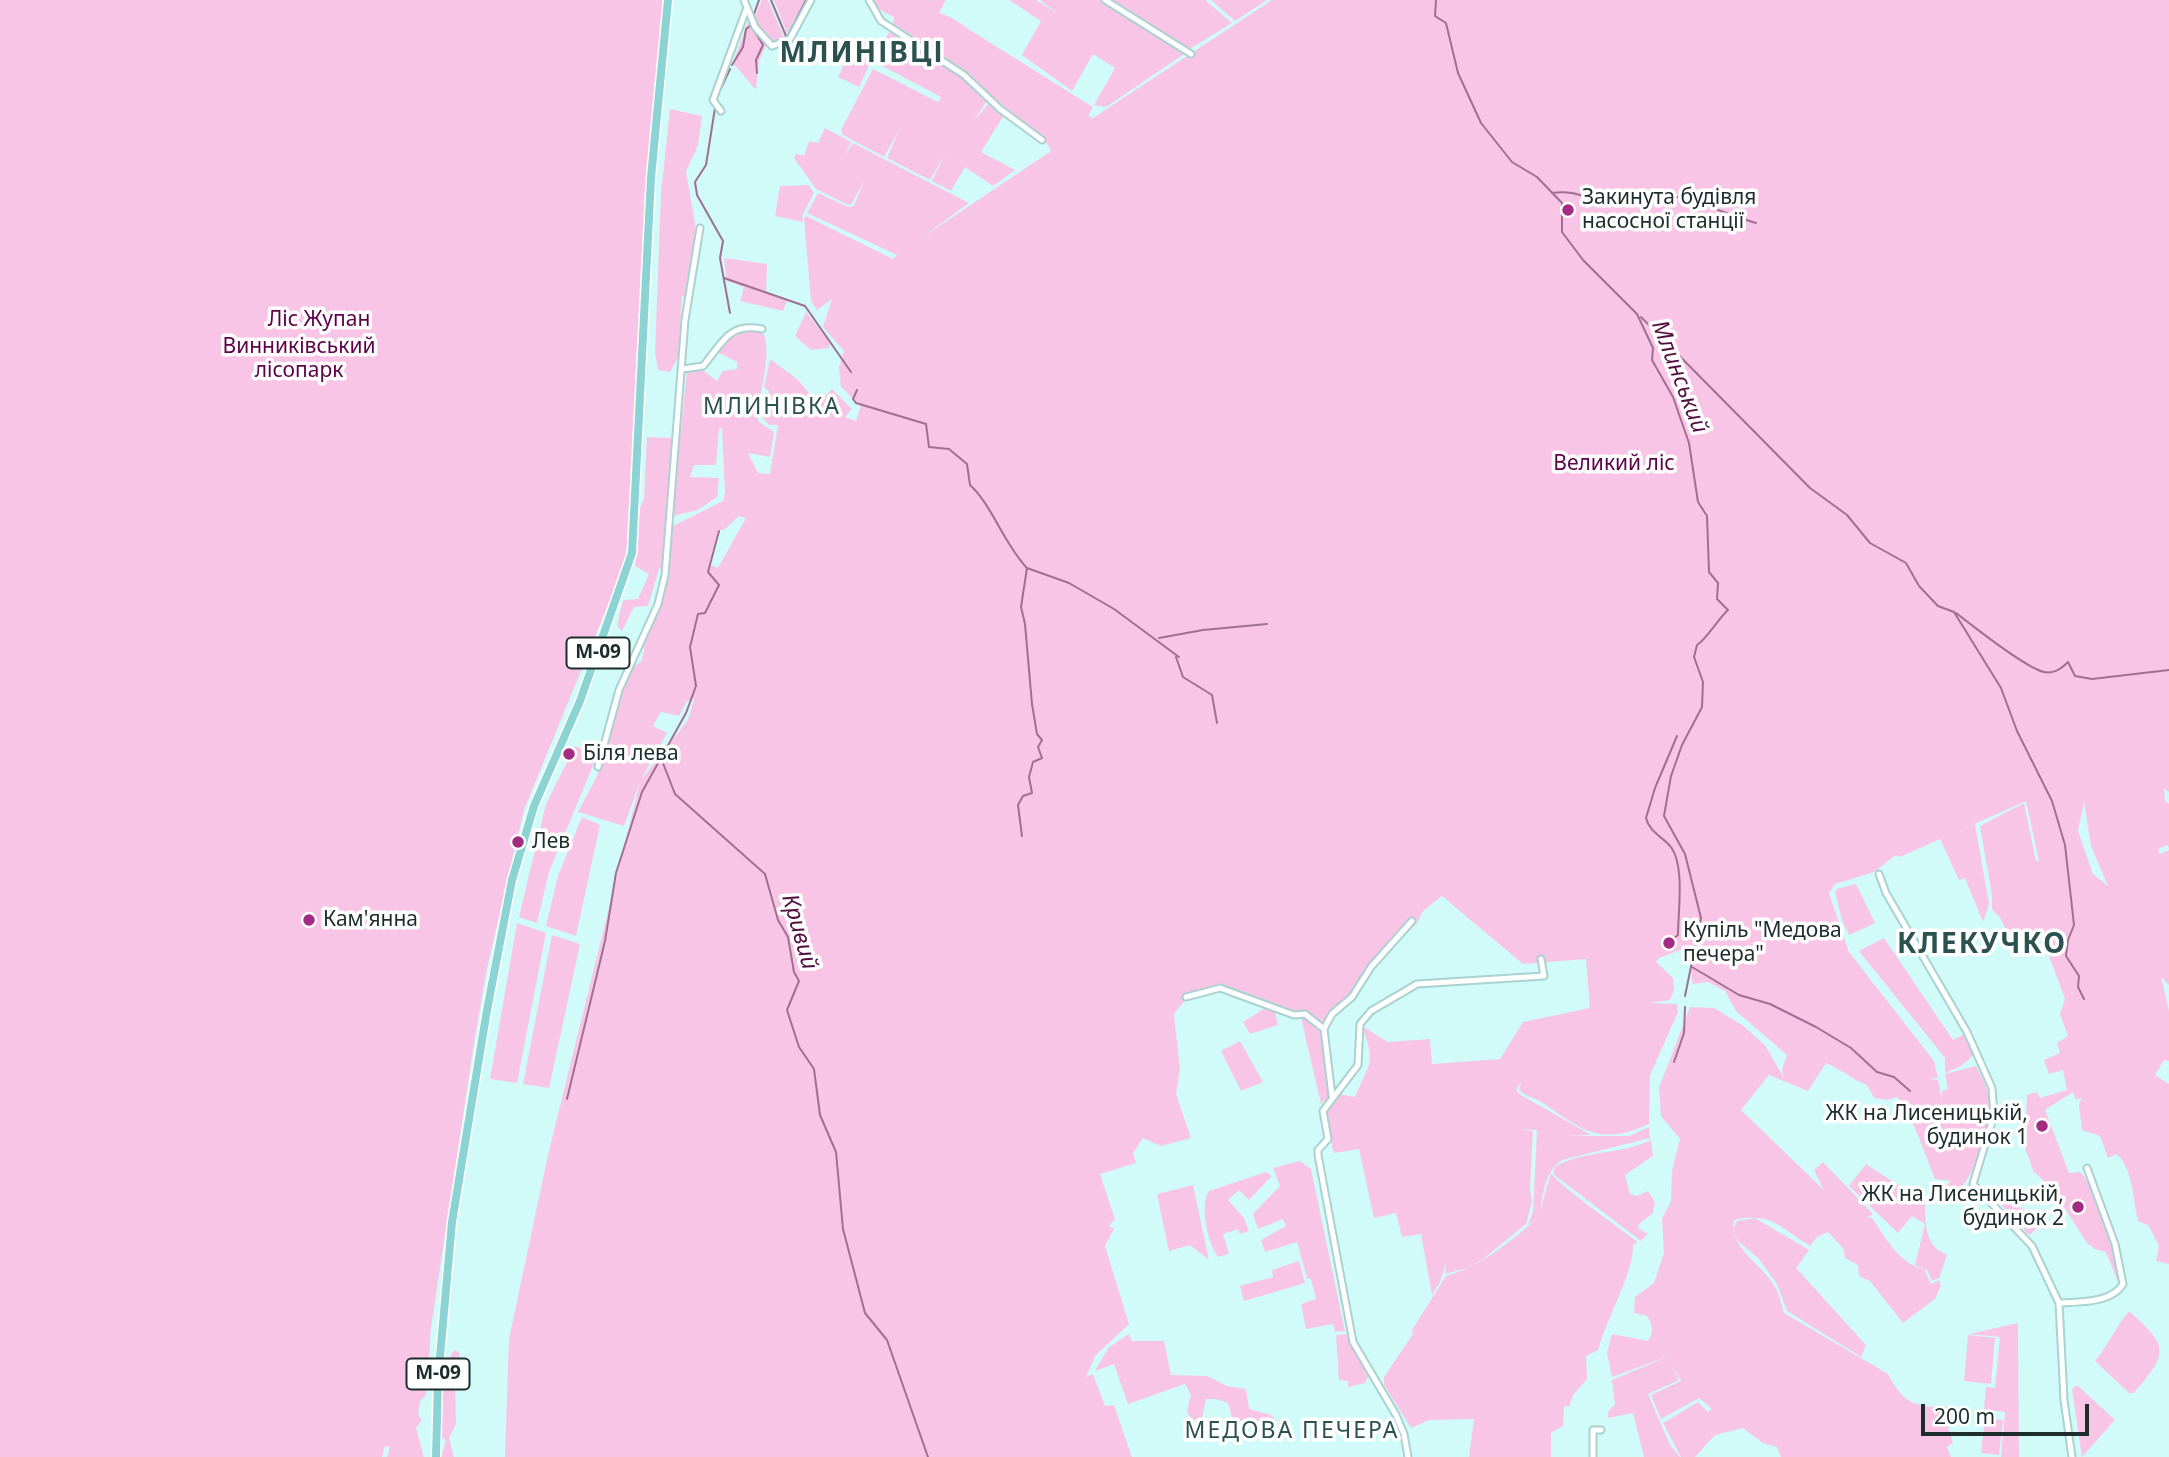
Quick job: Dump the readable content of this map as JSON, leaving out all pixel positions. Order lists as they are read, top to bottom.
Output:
{
  "streets": {
    "main road": ["М-09"]
  },
  "districts": [
    "МЛИНІВЦІ",
    "МЛИНІВКА",
    "КЛЕКУЧКО",
    "МЕДОВА ПЕЧЕРА"
  ],
  "water": ["Млинський", "Кривий"],
  "parks": ["Ліс Жупан", "Винниківський лісопарк", "Великий ліс"],
  "places": [
    "Закинута будівля насосної станції",
    "Бiля лева",
    "Лев",
    "Кам'янна",
    "Купіль \"Медова печера\"",
    "ЖК на Лисеницькій, будинок 1",
    "ЖК на Лисеницькій, будинок 2"
  ],
  "scale_bar": "200 m"
}
